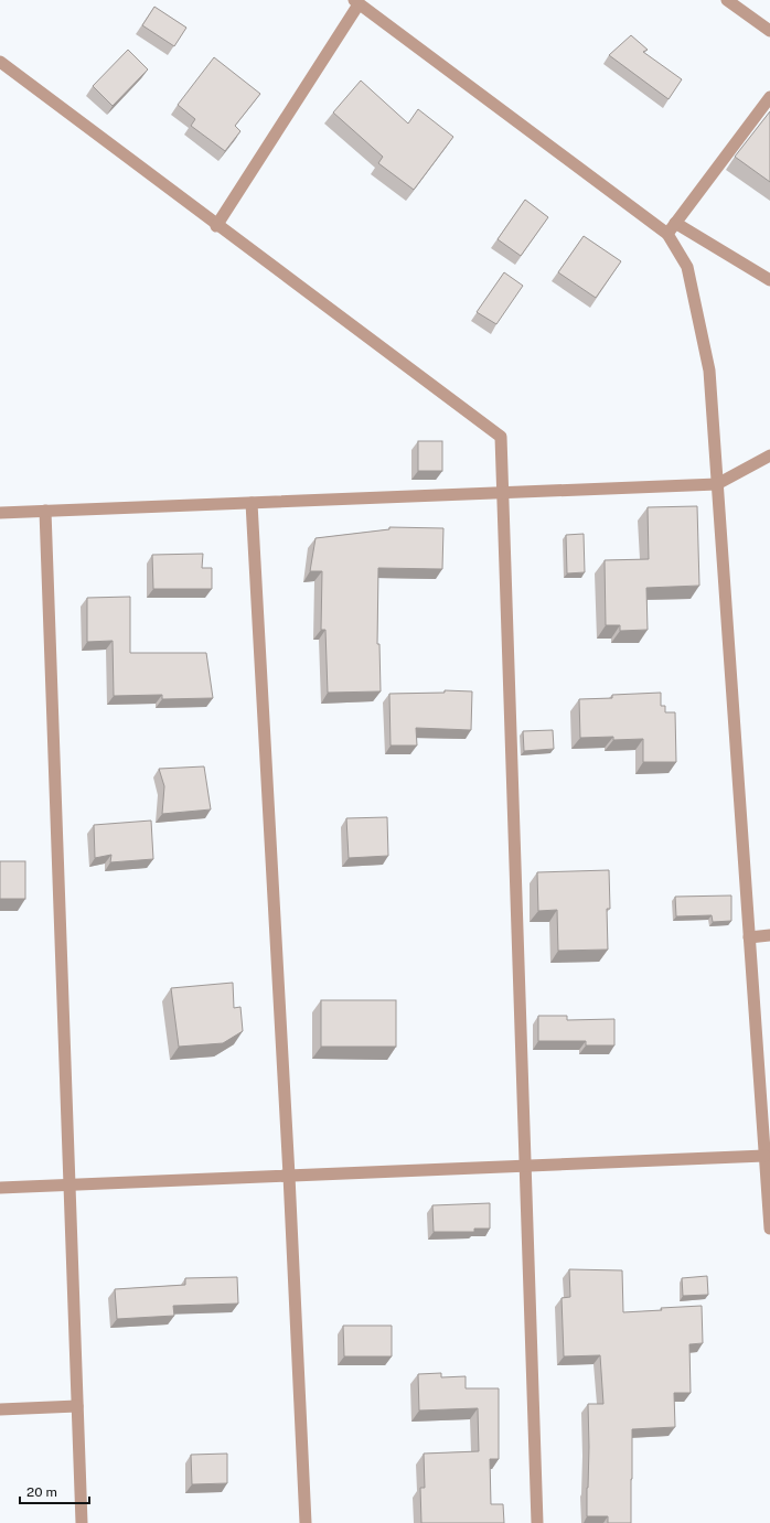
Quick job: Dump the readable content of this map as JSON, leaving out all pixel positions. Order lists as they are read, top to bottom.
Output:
{
  "scale_bar": "20 m"
}
